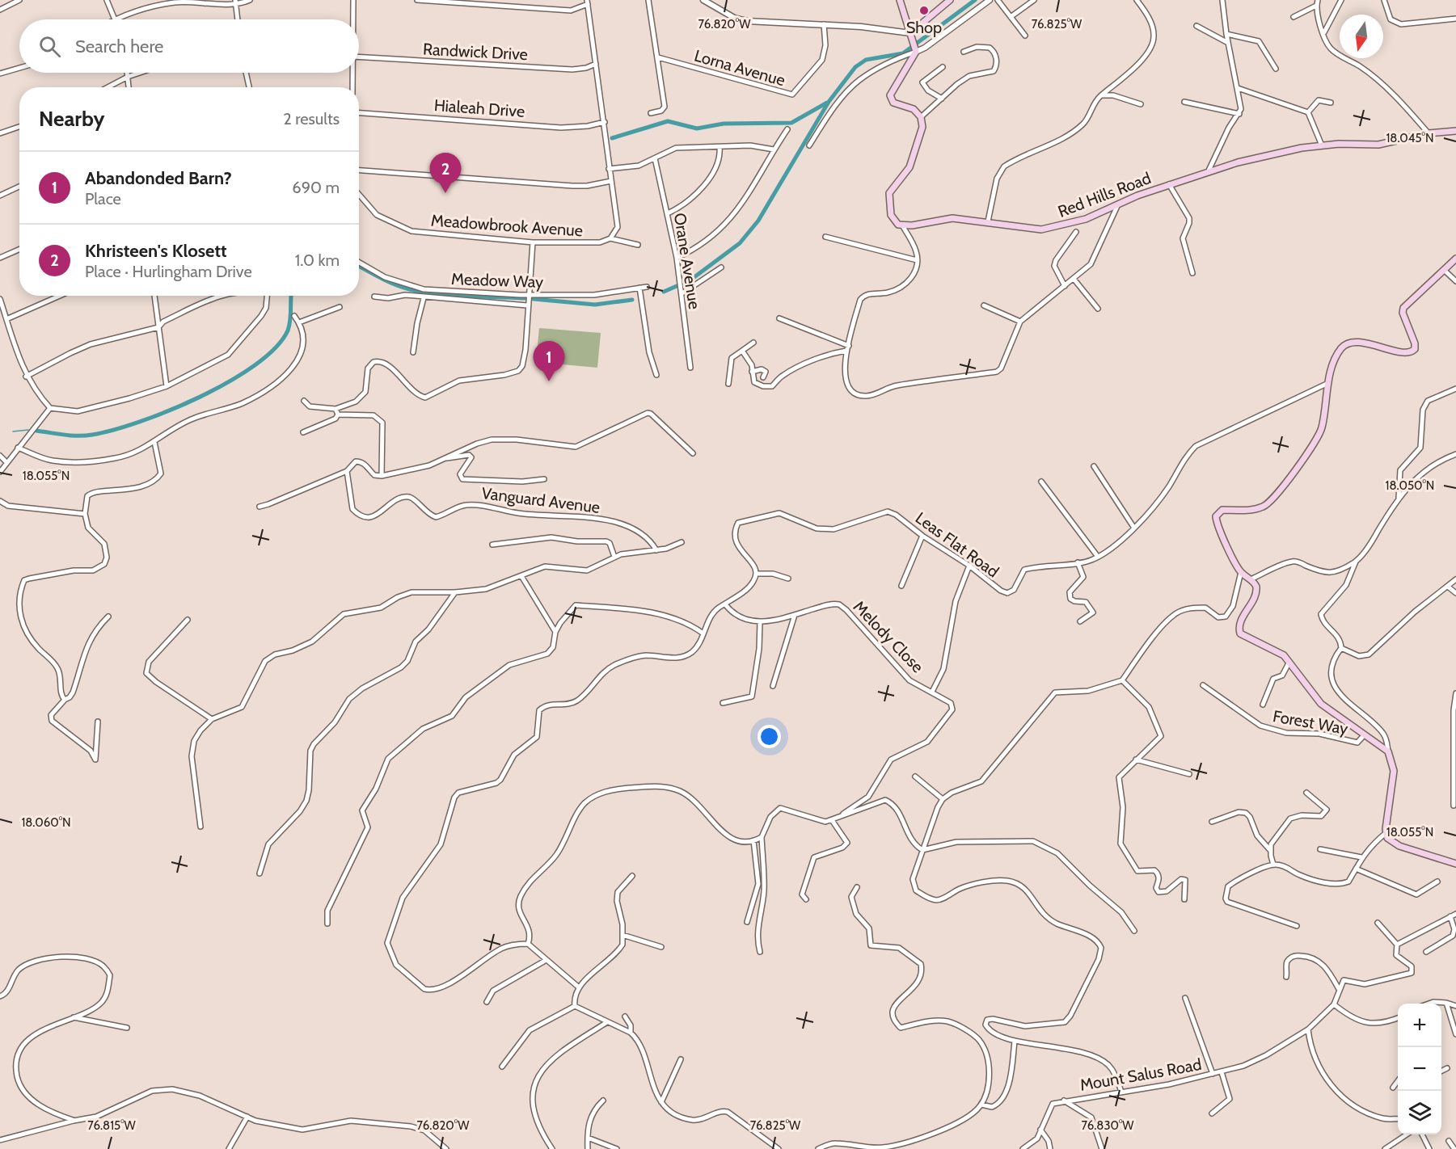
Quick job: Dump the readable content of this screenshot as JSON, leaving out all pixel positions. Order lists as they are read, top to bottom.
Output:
{
  "streets": {
    "main road": ["Red Hills Road"],
    "street": [
      "Randwick Drive",
      "Lorna Avenue",
      "Hialeah Drive",
      "Meadowbrook Avenue",
      "Orane Avenue",
      "Meadow Way",
      "Vanguard Avenue",
      "Leas Flat Road",
      "Melody Close",
      "Forest Way",
      "Mount Salus Road"
    ]
  },
  "places": ["Shop"],
  "north": "bottom",
  "page": {
    "search": "Search here",
    "heading": ["Nearby", "2 results"],
    "list": [
      {
        "mark": "1",
        "name": "Abandonded Barn?",
        "note": "Place",
        "value": "690 m"
      },
      {
        "mark": "2",
        "name": "Khristeen's Klosett",
        "note": "Place · Hurlingham Drive",
        "value": "1.0 km"
      }
    ],
    "pins": ["2", "1"],
    "map_buttons": ["+", "−"]
  },
  "coordinates": [
    "76.820°W",
    "76.825°W",
    "18.045°N",
    "18.055°N",
    "18.050°N",
    "18.060°N",
    "76.815°W",
    "76.830°W"
  ]
}
